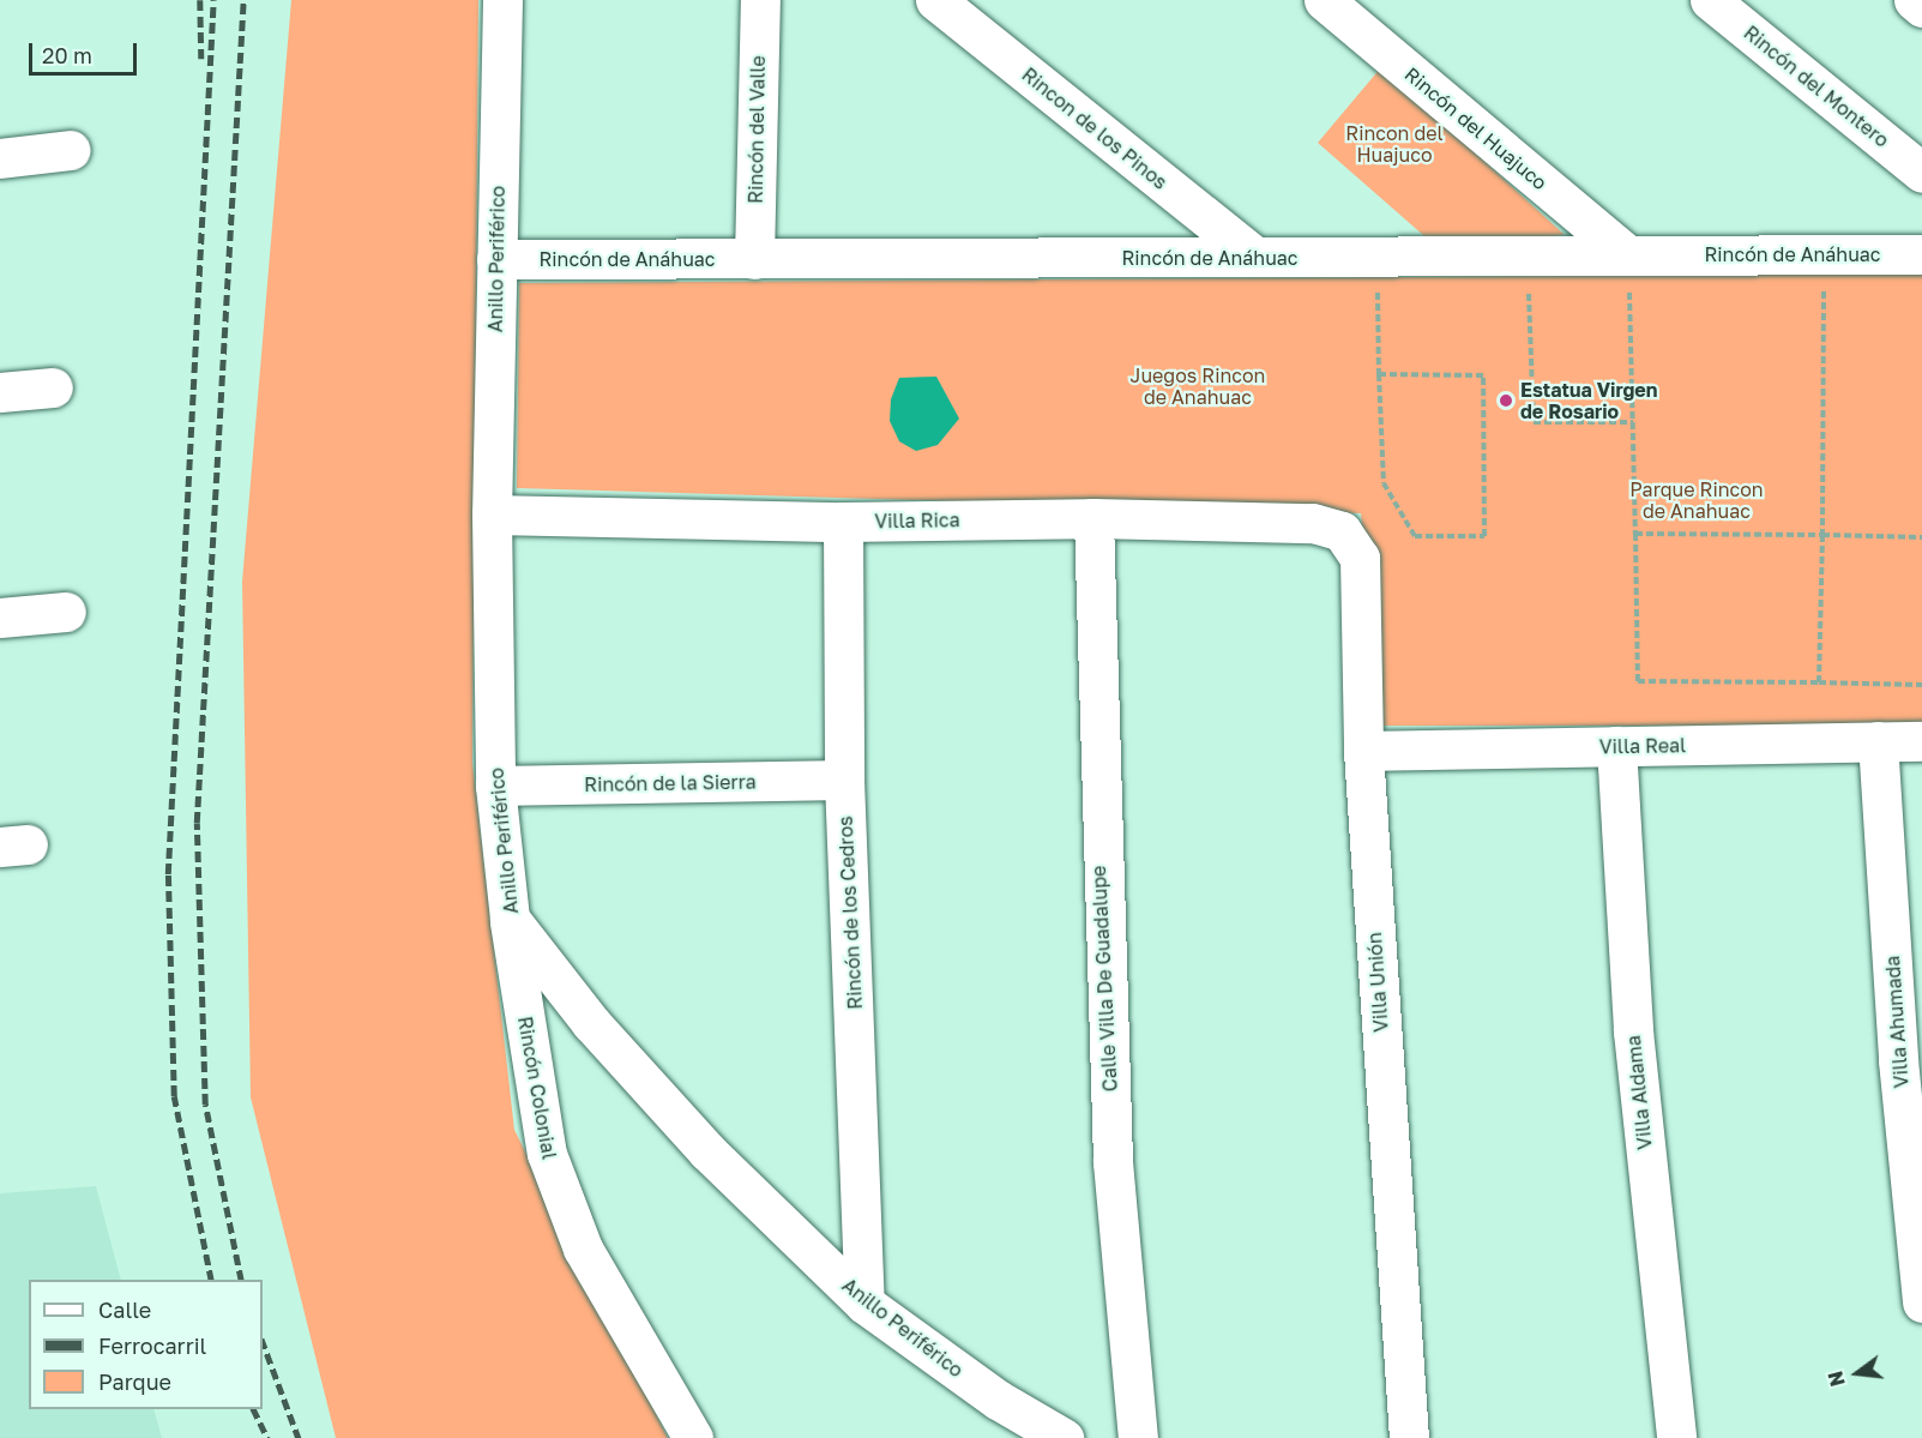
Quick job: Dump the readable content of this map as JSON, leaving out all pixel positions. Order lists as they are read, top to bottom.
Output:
{
  "streets": {
    "street": [
      "Rincón del Montero",
      "Rincon de los Pinos",
      "Rincón del Huajuco",
      "Rincón del Valle",
      "Rincón de Anáhuac",
      "Anillo Periférico",
      "Villa Rica",
      "Villa Real",
      "Rincón de la Sierra",
      "Rincón de los Cedros",
      "Calle Villa De Guadalupe",
      "Villa Unión",
      "Villa Ahumada",
      "Rincón Colonial",
      "Villa Aldama"
    ]
  },
  "crossings": [
    ["Rincon de los Pinos", "Rincón de Anáhuac"],
    ["Rincón del Huajuco", "Rincón de Anáhuac"],
    ["Rincón del Valle", "Rincón de Anáhuac"],
    ["Rincón de Anáhuac", "Anillo Periférico"],
    ["Anillo Periférico", "Villa Rica"],
    ["Anillo Periférico", "Rincón de la Sierra"],
    ["Anillo Periférico", "Rincón de los Cedros"],
    ["Anillo Periférico", "Rincón Colonial"],
    ["Villa Rica", "Rincón de los Cedros"],
    ["Villa Rica", "Calle Villa De Guadalupe"],
    ["Villa Rica", "Villa Unión"],
    ["Villa Real", "Villa Unión"],
    ["Villa Real", "Villa Ahumada"],
    ["Villa Real", "Villa Aldama"],
    ["Rincón de la Sierra", "Rincón de los Cedros"]
  ],
  "parks": ["Rincon del Huajuco", "Juegos Rincon de Anahuac", "Parque Rincon de Anahuac"],
  "places": ["Estatua Virgen de Rosario"],
  "legend": ["Calle", "Ferrocarril", "Parque"],
  "scale_bar": "20 m",
  "north": "left"
}
